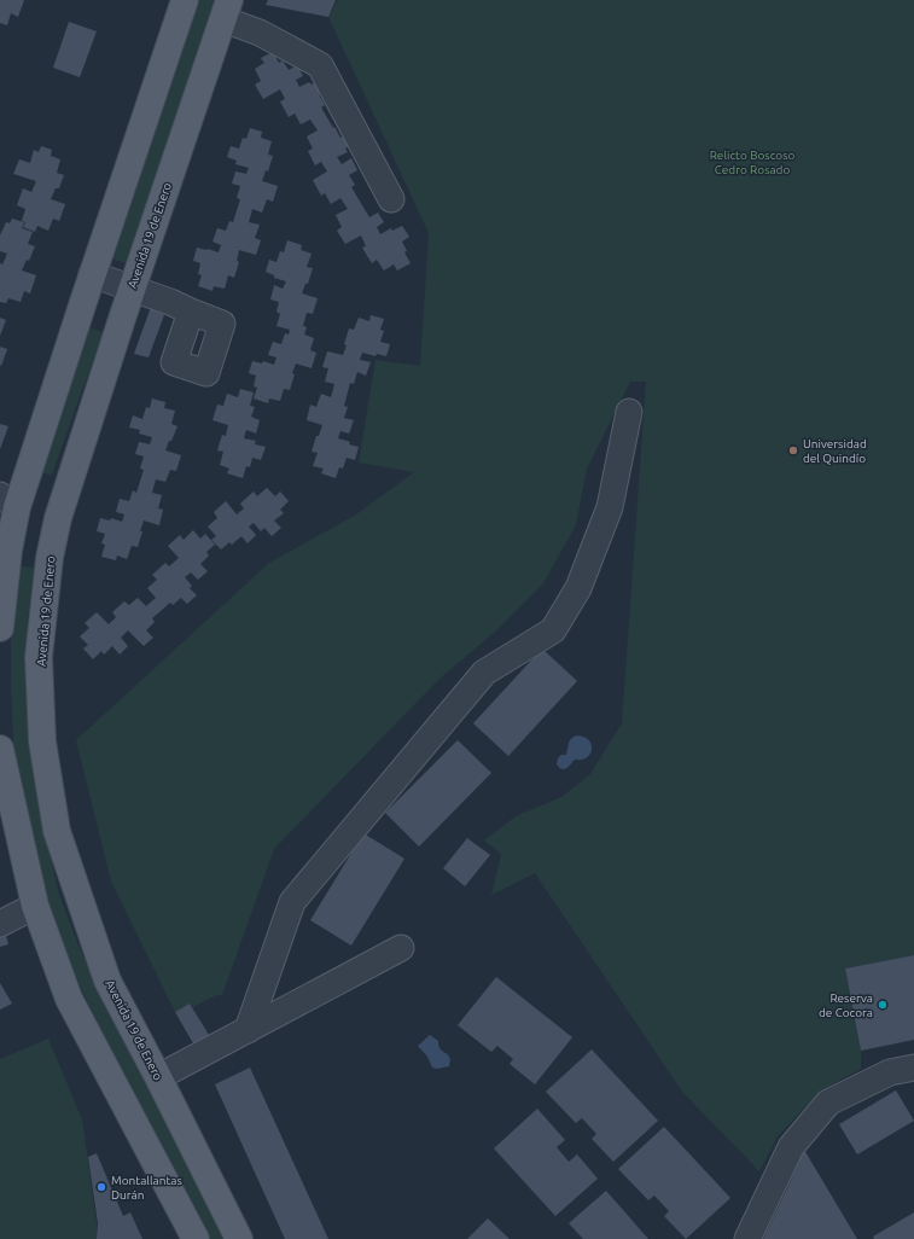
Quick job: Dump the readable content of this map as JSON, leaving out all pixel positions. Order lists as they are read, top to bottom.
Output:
{
  "streets": {
    "main road": ["Avenida 19 de Enero"]
  },
  "parks": ["Relicto Boscoso Cedro Rosado"],
  "places": ["Universidad del Quindío", "Reserva de Cocora", "Montallantas Durán"]
}
